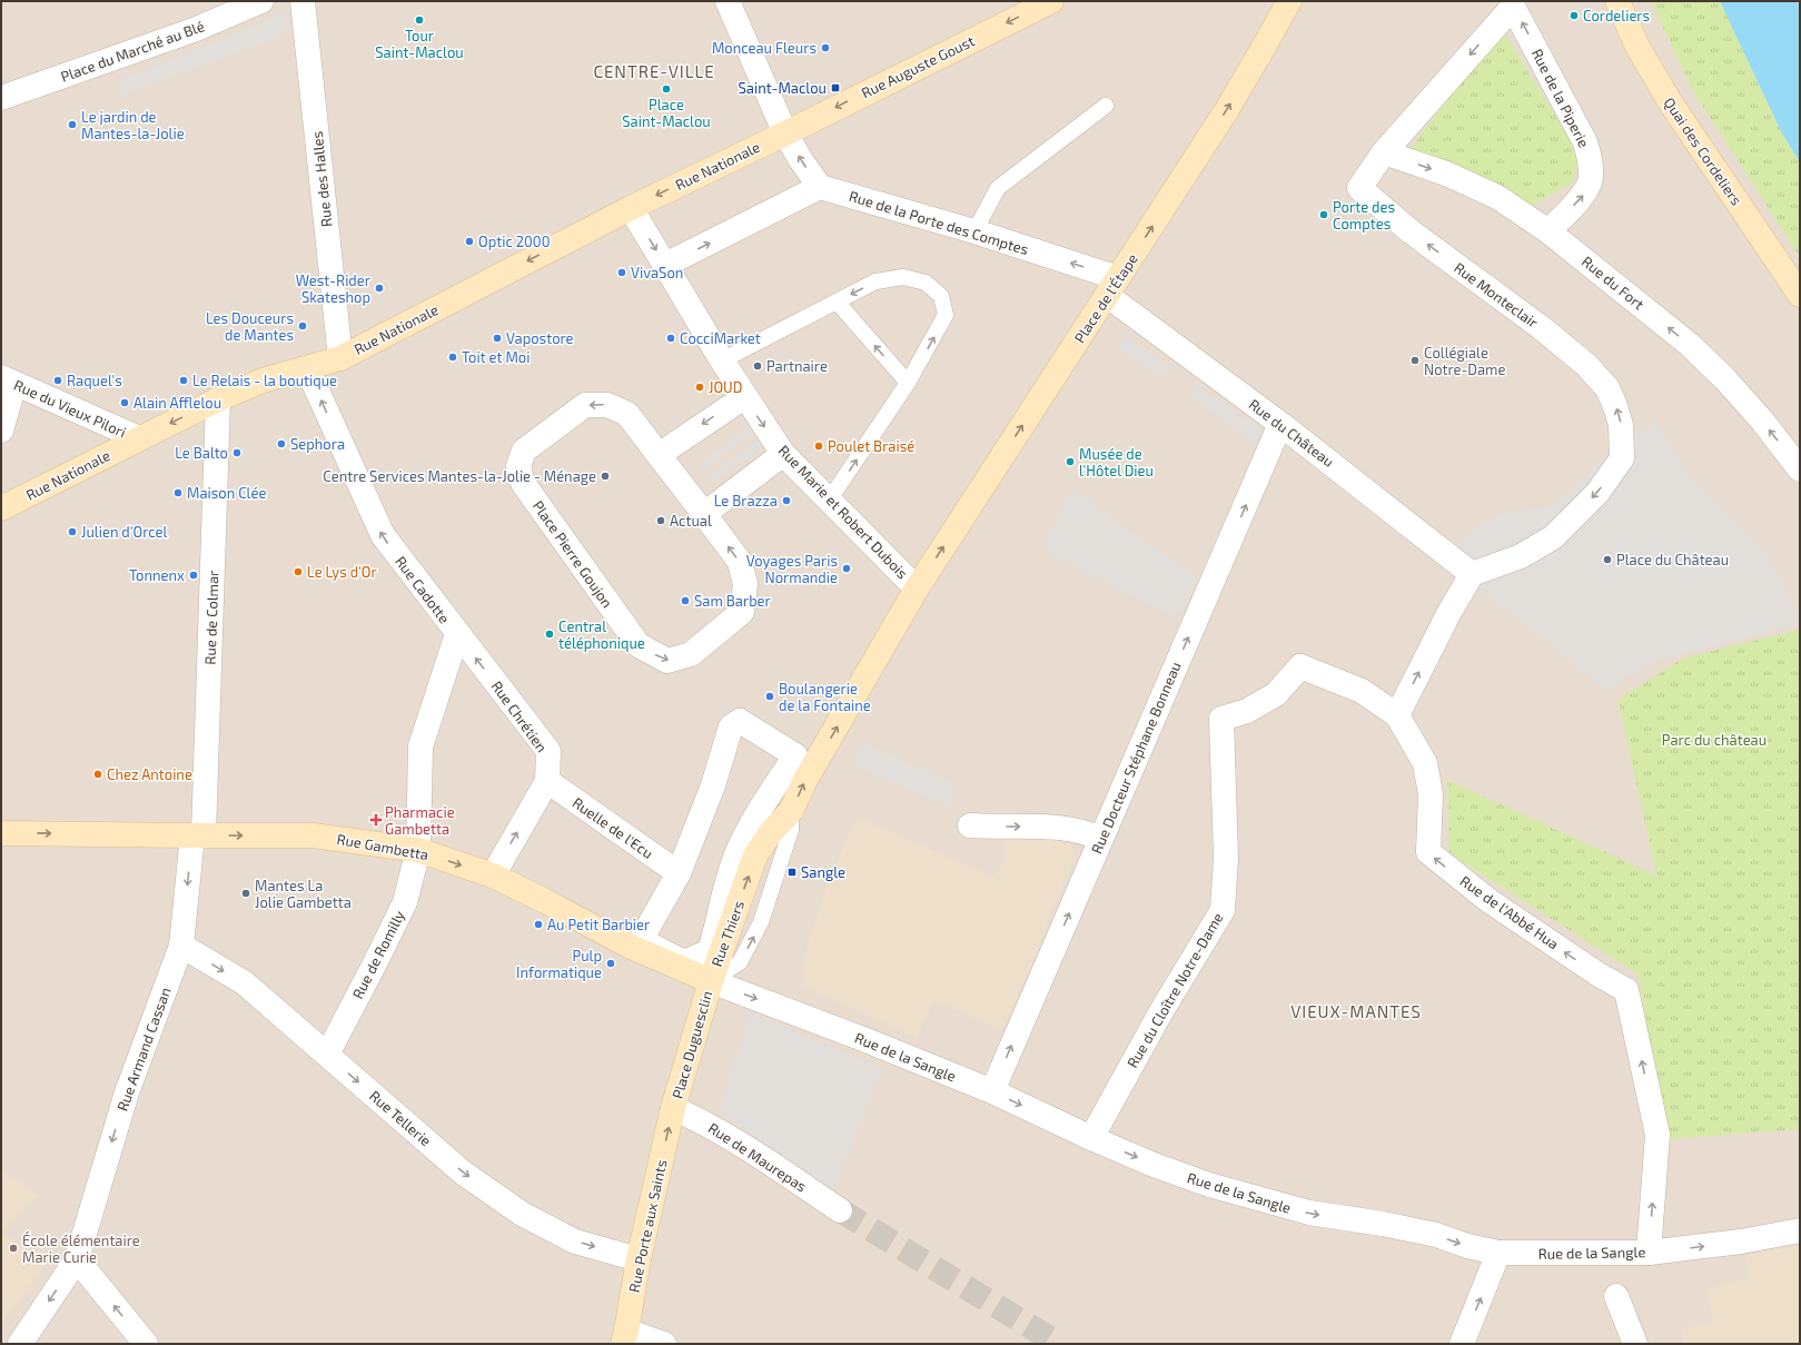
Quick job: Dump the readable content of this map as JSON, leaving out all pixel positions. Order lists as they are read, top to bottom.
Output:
{
  "streets": {
    "main road": [
      "Rue Auguste Goust",
      "Quai des Cordeliers",
      "Rue Nationale",
      "Place de l'Étape",
      "Rue Gambetta",
      "Rue Thiers",
      "Place Duguesclin",
      "Rue Porte aux Saints"
    ],
    "street": [
      "Place du Marché au Blé",
      "Rue de la Piperie",
      "Rue des Halles",
      "Rue de la Porte des Comptes",
      "Rue du Fort",
      "Rue Monteclair",
      "Rue du Vieux Pilori",
      "Rue du Château",
      "Rue Marie et Robert Dubois",
      "Place Pierre Goujon",
      "Rue Cadotte",
      "Rue de Colmar",
      "Rue Chrétien",
      "Rue Docteur Stéphane Bonneau",
      "Ruelle de l'Ecu",
      "Rue de l'Abbé Hua",
      "Rue de Romilly",
      "Rue du Cloître Notre-Dame",
      "Rue Armand Cassan",
      "Rue de la Sangle",
      "Rue Tellerie",
      "Rue de Maurepas"
    ]
  },
  "crossings": [
    ["Rue Auguste Goust", "Rue Nationale"],
    ["Rue de la Piperie", "Rue du Fort"],
    ["Rue Nationale", "Rue des Halles"],
    ["Rue Nationale", "Rue du Vieux Pilori"],
    ["Rue Nationale", "Rue Marie et Robert Dubois"],
    ["Rue Nationale", "Rue Cadotte"],
    ["Rue Nationale", "Rue de Colmar"],
    ["Rue de la Porte des Comptes", "Place de l'Étape"],
    ["Rue de la Porte des Comptes", "Rue du Château"],
    ["Rue du Fort", "Rue Monteclair"],
    ["Rue Monteclair", "Rue du Château"],
    ["Place de l'Étape", "Rue du Château"],
    ["Place de l'Étape", "Rue Marie et Robert Dubois"],
    ["Place de l'Étape", "Rue Thiers"],
    ["Rue du Château", "Rue Docteur Stéphane Bonneau"],
    ["Rue Marie et Robert Dubois", "Rue Thiers"],
    ["Rue Cadotte", "Rue Chrétien"],
    ["Rue Cadotte", "Rue Gambetta"],
    ["Rue Cadotte", "Rue de Romilly"],
    ["Rue de Colmar", "Rue Gambetta"],
    ["Rue de Colmar", "Rue Armand Cassan"],
    ["Rue Chrétien", "Ruelle de l'Ecu"],
    ["Rue Chrétien", "Rue Gambetta"],
    ["Rue Docteur Stéphane Bonneau", "Rue de la Sangle"],
    ["Rue Gambetta", "Rue Thiers"],
    ["Rue Gambetta", "Rue de Romilly"],
    ["Rue Gambetta", "Place Duguesclin"],
    ["Rue Gambetta", "Rue Armand Cassan"],
    ["Rue Gambetta", "Rue de la Sangle"],
    ["Rue de l'Abbé Hua", "Rue du Cloître Notre-Dame"],
    ["Rue de l'Abbé Hua", "Rue de la Sangle"],
    ["Rue Thiers", "Place Duguesclin"],
    ["Rue Thiers", "Rue de la Sangle"],
    ["Rue de Romilly", "Rue Tellerie"],
    ["Rue du Cloître Notre-Dame", "Rue de la Sangle"],
    ["Place Duguesclin", "Rue de la Sangle"],
    ["Place Duguesclin", "Rue de Maurepas"],
    ["Place Duguesclin", "Rue Porte aux Saints"],
    ["Rue Armand Cassan", "Rue Tellerie"],
    ["Rue Tellerie", "Rue Porte aux Saints"],
    ["Rue de Maurepas", "Rue Porte aux Saints"]
  ],
  "one_way": [
    "Rue Auguste Goust",
    "Rue de la Piperie",
    "Rue Nationale",
    "Rue de la Porte des Comptes",
    "Place de l'Étape",
    "Rue Cadotte",
    "Rue Chrétien",
    "Rue Docteur Stéphane Bonneau",
    "Rue Gambetta",
    "Rue de l'Abbé Hua",
    "Rue Thiers",
    "Rue Armand Cassan",
    "Rue de la Sangle",
    "Rue Tellerie",
    "Rue Porte aux Saints"
  ],
  "districts": ["CENTRE-VILLE", "VIEUX-MANTES"],
  "parks": ["Parc du château"],
  "places": {
    "other": [
      "Cordeliers",
      "Tour Saint-Maclou",
      "Monceau Fleurs",
      "Place Saint-Maclou",
      "Le jardin de Mantes-la-Jolie",
      "Porte des Comptes",
      "Optic 2000",
      "VivaSon",
      "West-Rider Skateshop",
      "Les Douceurs de Mantes",
      "Vapostore",
      "CocciMarket",
      "Toit et Moi",
      "Collégiale Notre-Dame",
      "Partnaire",
      "Raquel's",
      "Le Relais - la boutique",
      "JOUD",
      "Alain Afflelou",
      "Sephora",
      "Poulet Braisé",
      "Le Balto",
      "Musée de l'Hôtel Dieu",
      "Centre Services Mantes-la-Jolie - Ménage",
      "Maison Clée",
      "Le Brazza",
      "Actual",
      "Julien d'Orcel",
      "Place du Château",
      "Voyages Paris Normandie",
      "Le Lys d'Or",
      "Tonnenx",
      "Sam Barber",
      "Central téléphonique",
      "Boulangerie de la Fontaine",
      "Chez Antoine",
      "Mantes La Jolie Gambetta",
      "Au Petit Barbier",
      "Pulp Informatique",
      "École élémentaire Marie Curie"
    ],
    "transit": ["Saint-Maclou", "Sangle"],
    "health": ["Pharmacie Gambetta"]
  }
}
